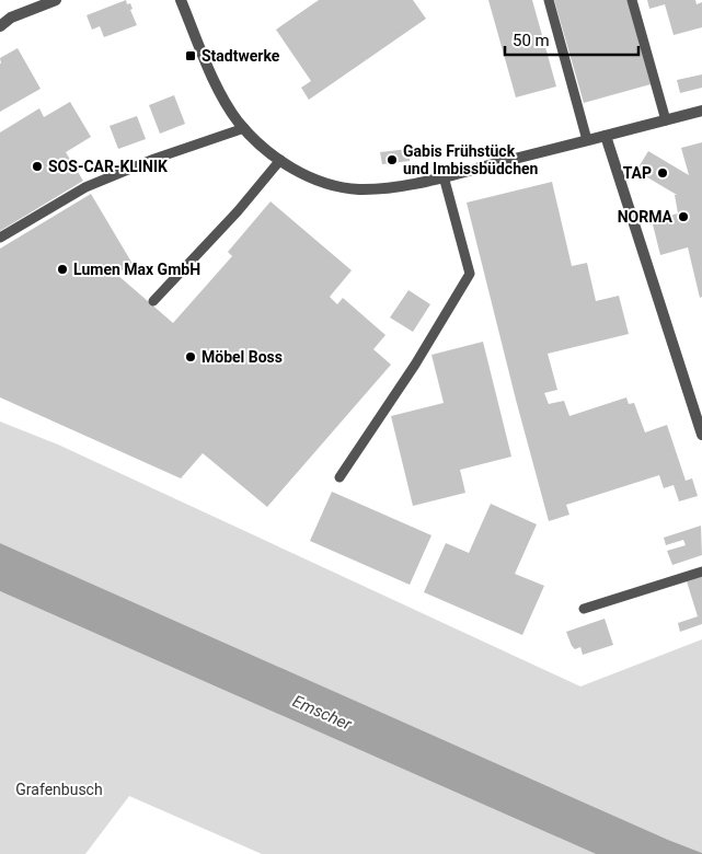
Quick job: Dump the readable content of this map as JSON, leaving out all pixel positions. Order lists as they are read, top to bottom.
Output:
{
  "water": ["Emscher"],
  "parks": ["Grafenbusch"],
  "places": {
    "transit": ["Stadtwerke"],
    "other": [
      "Gabis Frühstück und Imbissbüdchen",
      "SOS-CAR-KLINIK",
      "TAP",
      "NORMA",
      "Lumen Max GmbH",
      "Möbel Boss"
    ]
  },
  "scale_bar": "50 m"
}
